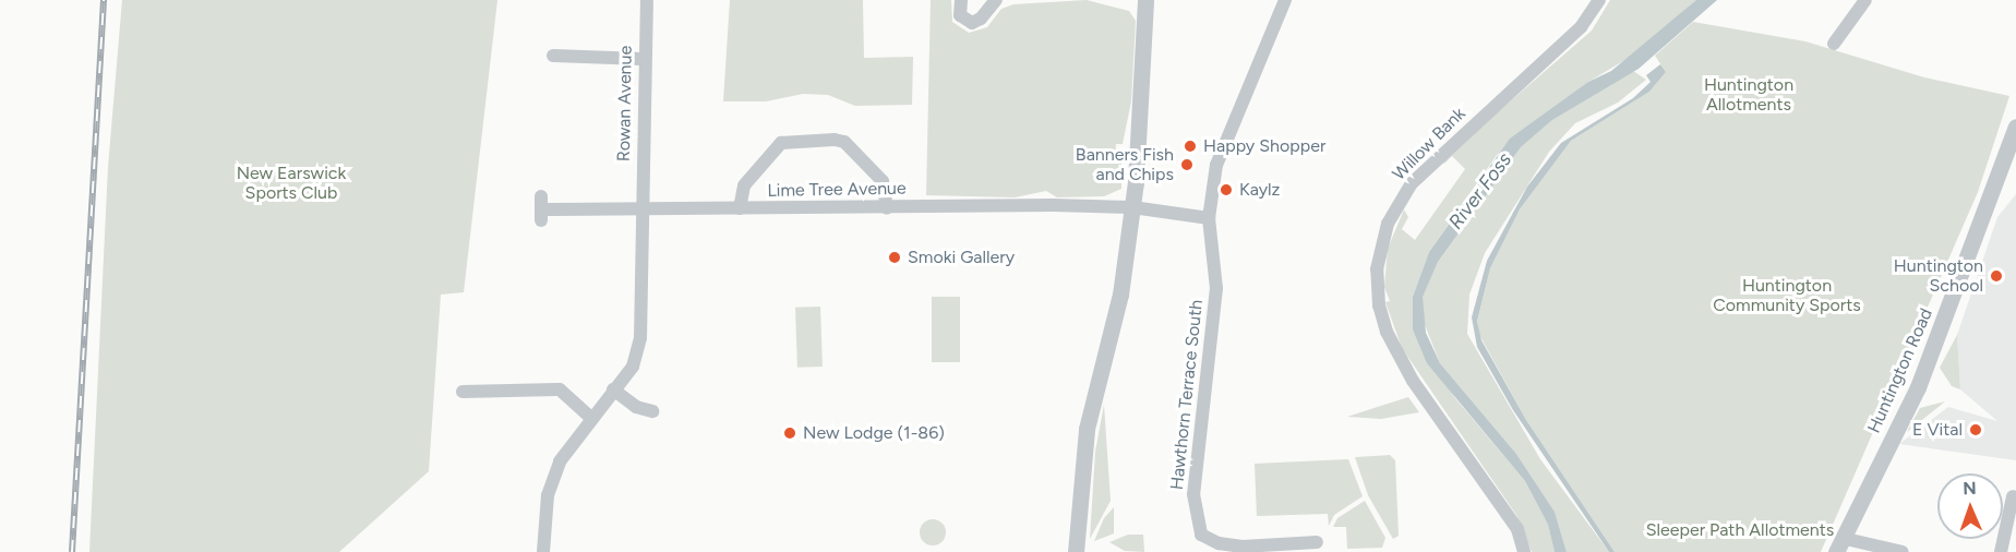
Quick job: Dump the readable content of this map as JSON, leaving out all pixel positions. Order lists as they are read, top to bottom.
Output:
{
  "streets": {
    "street": [
      "Rowan Avenue",
      "Willow Bank",
      "Lime Tree Avenue",
      "Huntington Road",
      "Hawthorn Terrace South"
    ]
  },
  "crossings": [
    ["Rowan Avenue", "Lime Tree Avenue"]
  ],
  "water": ["River Foss"],
  "parks": [
    "Huntington Allotments",
    "New Earswick Sports Club",
    "Huntington Community Sports",
    "Sleeper Path Allotments"
  ],
  "places": [
    "Happy Shopper",
    "Banners Fish and Chips",
    "Kaylz",
    "Smoki Gallery",
    "Huntington School",
    "E Vital",
    "New Lodge (1-86)"
  ],
  "north": "top"
}
